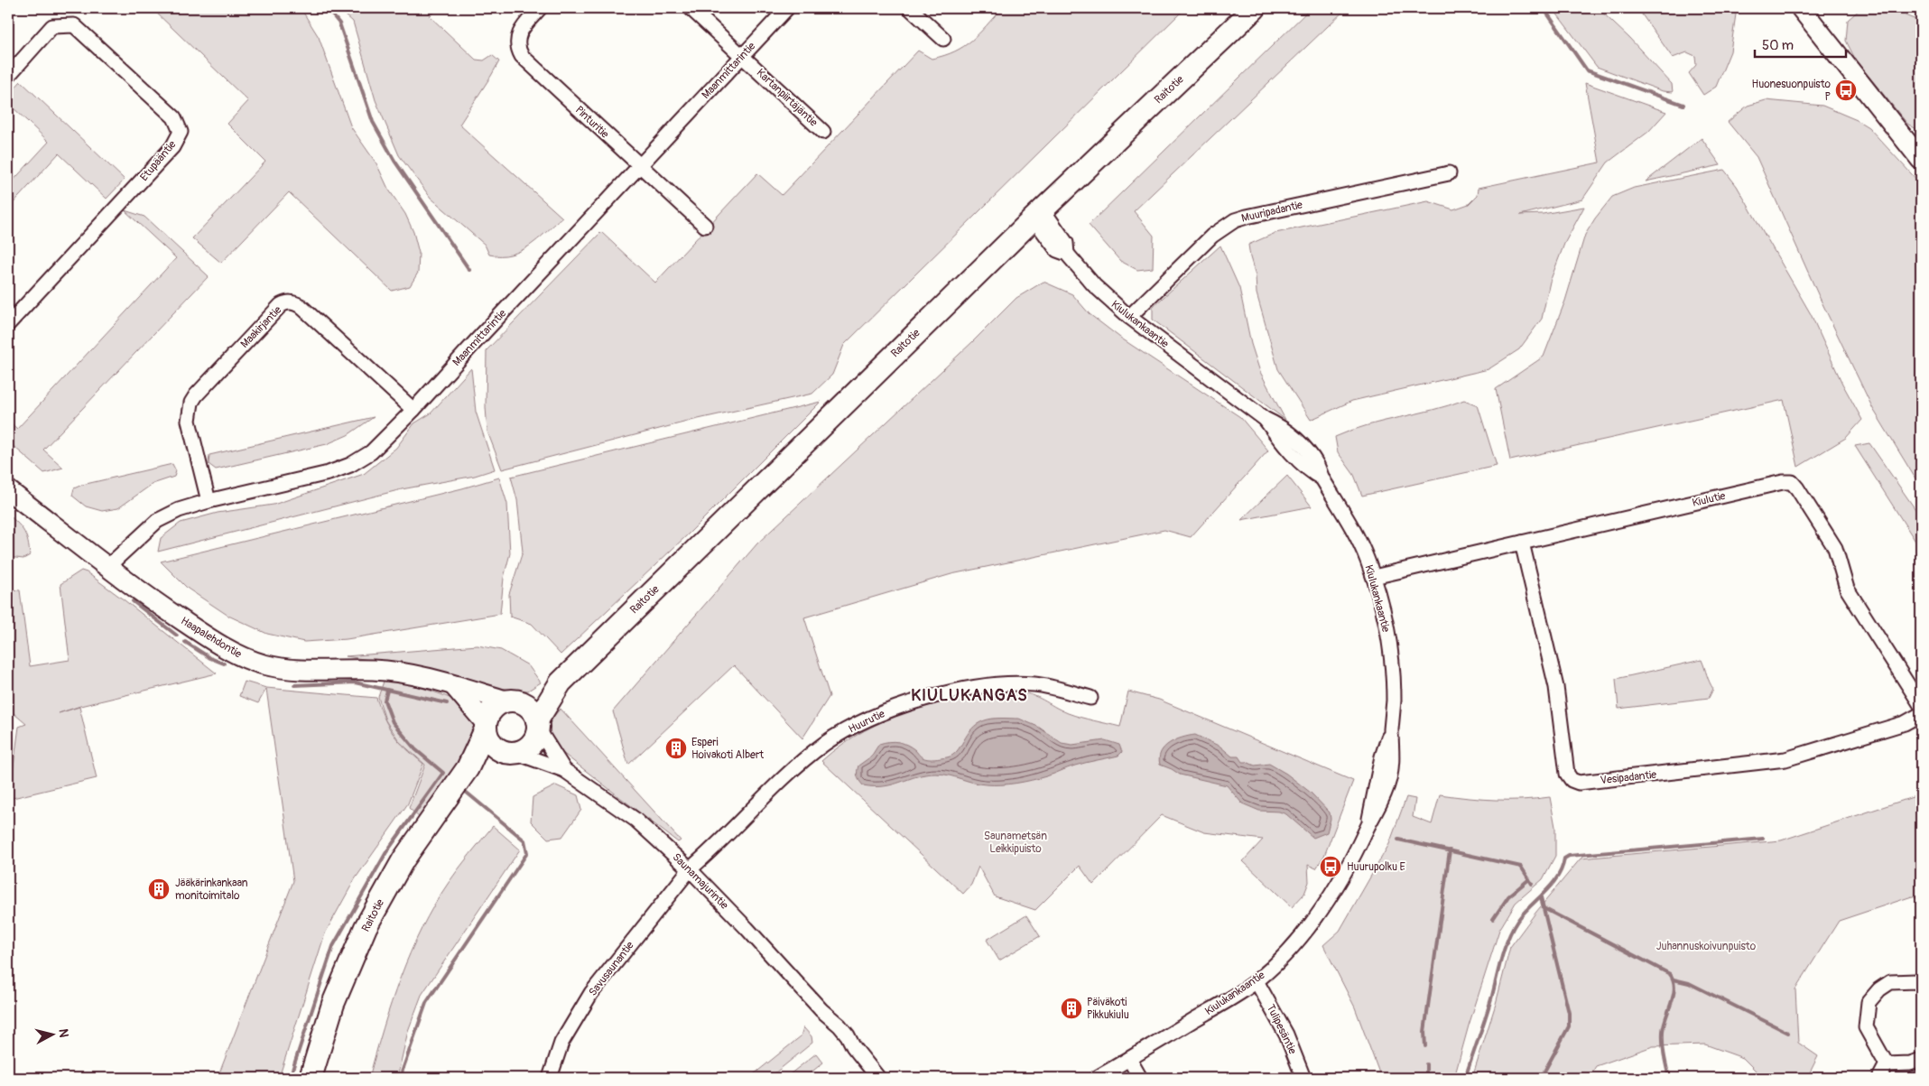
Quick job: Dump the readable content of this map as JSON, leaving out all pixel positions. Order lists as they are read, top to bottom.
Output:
{
  "streets": {
    "main road": ["Raitotie"],
    "street": [
      "Maanmittarintie",
      "Kartanpiirtäjäntie",
      "Pinturitie",
      "Etupääntie",
      "Muuripadantie",
      "Kiulukankaantie",
      "Maakirjantie",
      "Kiulutie",
      "Haapalehdontie",
      "Huurutie",
      "Vesipadantie",
      "Saunamajurintie",
      "Savusaunantie",
      "Tulipesäntie"
    ]
  },
  "crossings": [
    ["Maanmittarintie", "Kartanpiirtäjäntie"],
    ["Maanmittarintie", "Pinturitie"],
    ["Maanmittarintie", "Maakirjantie"],
    ["Maanmittarintie", "Haapalehdontie"],
    ["Raitotie", "Kiulukankaantie"],
    ["Raitotie", "Haapalehdontie"],
    ["Raitotie", "Saunamajurintie"],
    ["Muuripadantie", "Kiulukankaantie"],
    ["Kiulukankaantie", "Kiulutie"],
    ["Kiulukankaantie", "Tulipesäntie"],
    ["Kiulutie", "Vesipadantie"],
    ["Haapalehdontie", "Saunamajurintie"],
    ["Huurutie", "Saunamajurintie"],
    ["Huurutie", "Savusaunantie"],
    ["Saunamajurintie", "Savusaunantie"]
  ],
  "districts": ["KIULUKANGAS"],
  "parks": ["Saunametsän Leikkipuisto", "Juhannuskoivunpuisto"],
  "places": {
    "bus stop": ["Huonesuonpuisto P", "Huurupolku E"],
    "building": ["Esperi Hoivakoti Albert", "Jääkärinkankaan monitoimitalo", "Päiväkoti Pikkukiulu"]
  },
  "scale_bar": "50 m",
  "north": "right"
}
